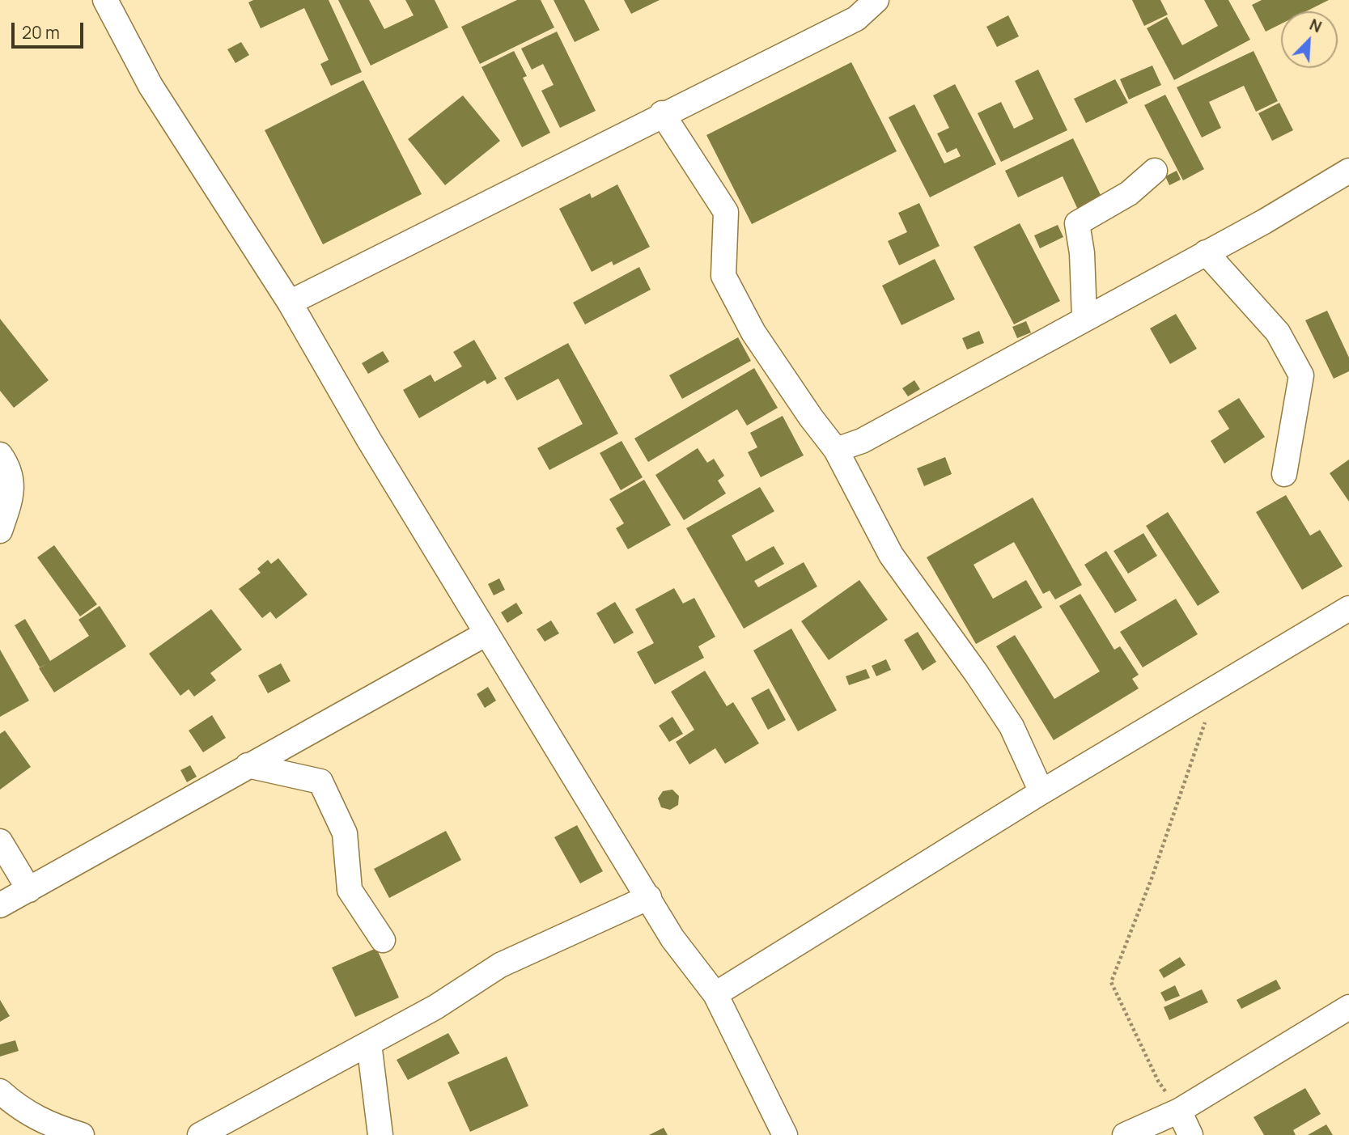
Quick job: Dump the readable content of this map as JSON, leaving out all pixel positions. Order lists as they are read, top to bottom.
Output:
{
  "scale_bar": "20 m",
  "north": "top right"
}
